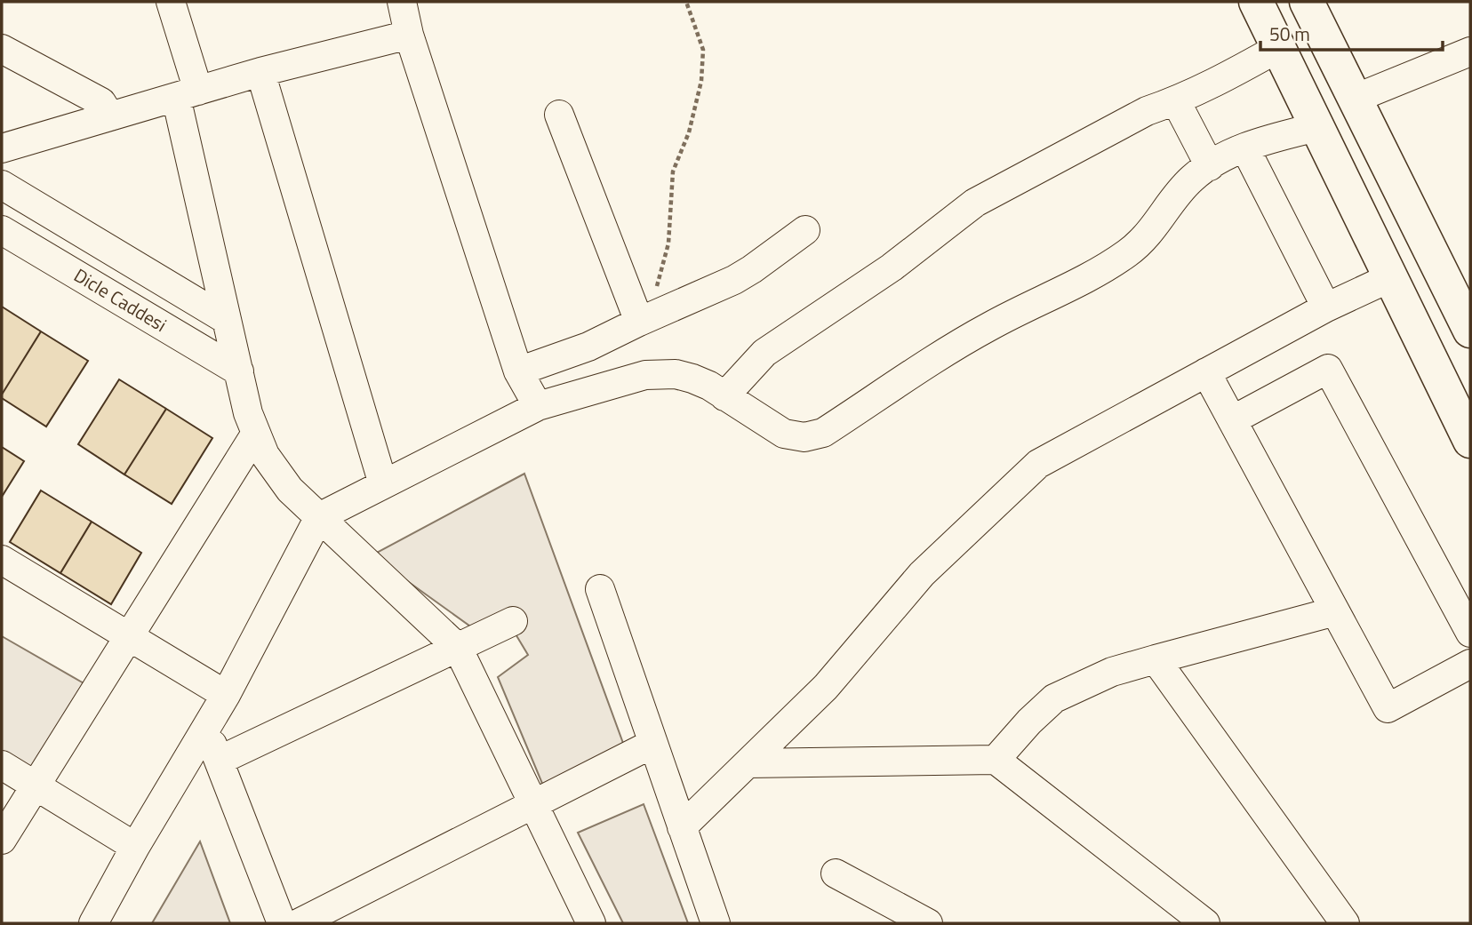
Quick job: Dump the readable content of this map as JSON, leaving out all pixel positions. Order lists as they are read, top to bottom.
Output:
{
  "streets": {
    "street": ["Dicle Caddesi"]
  },
  "scale_bar": "50 m"
}
